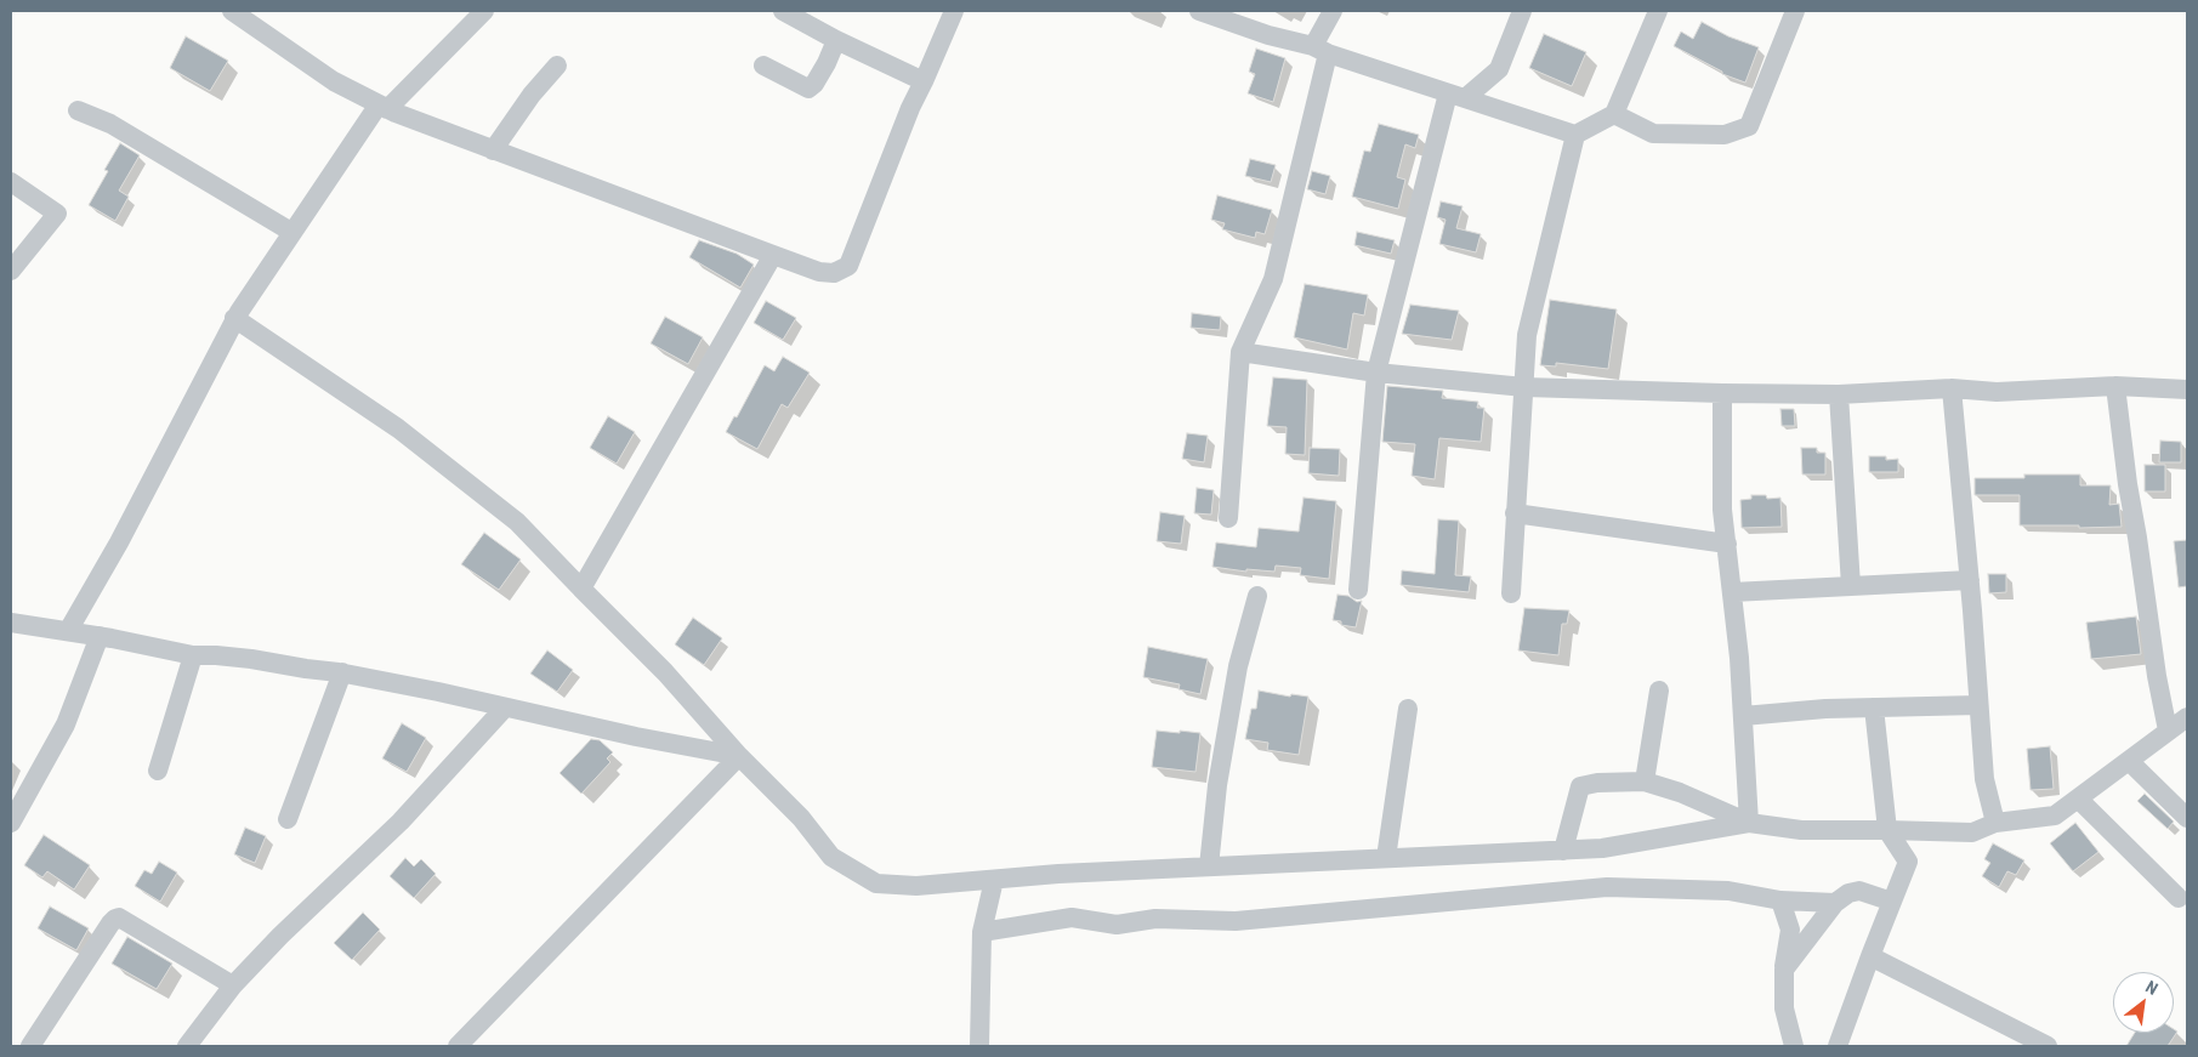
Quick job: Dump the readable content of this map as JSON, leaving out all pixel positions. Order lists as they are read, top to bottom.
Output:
{
  "north": "top right"
}
